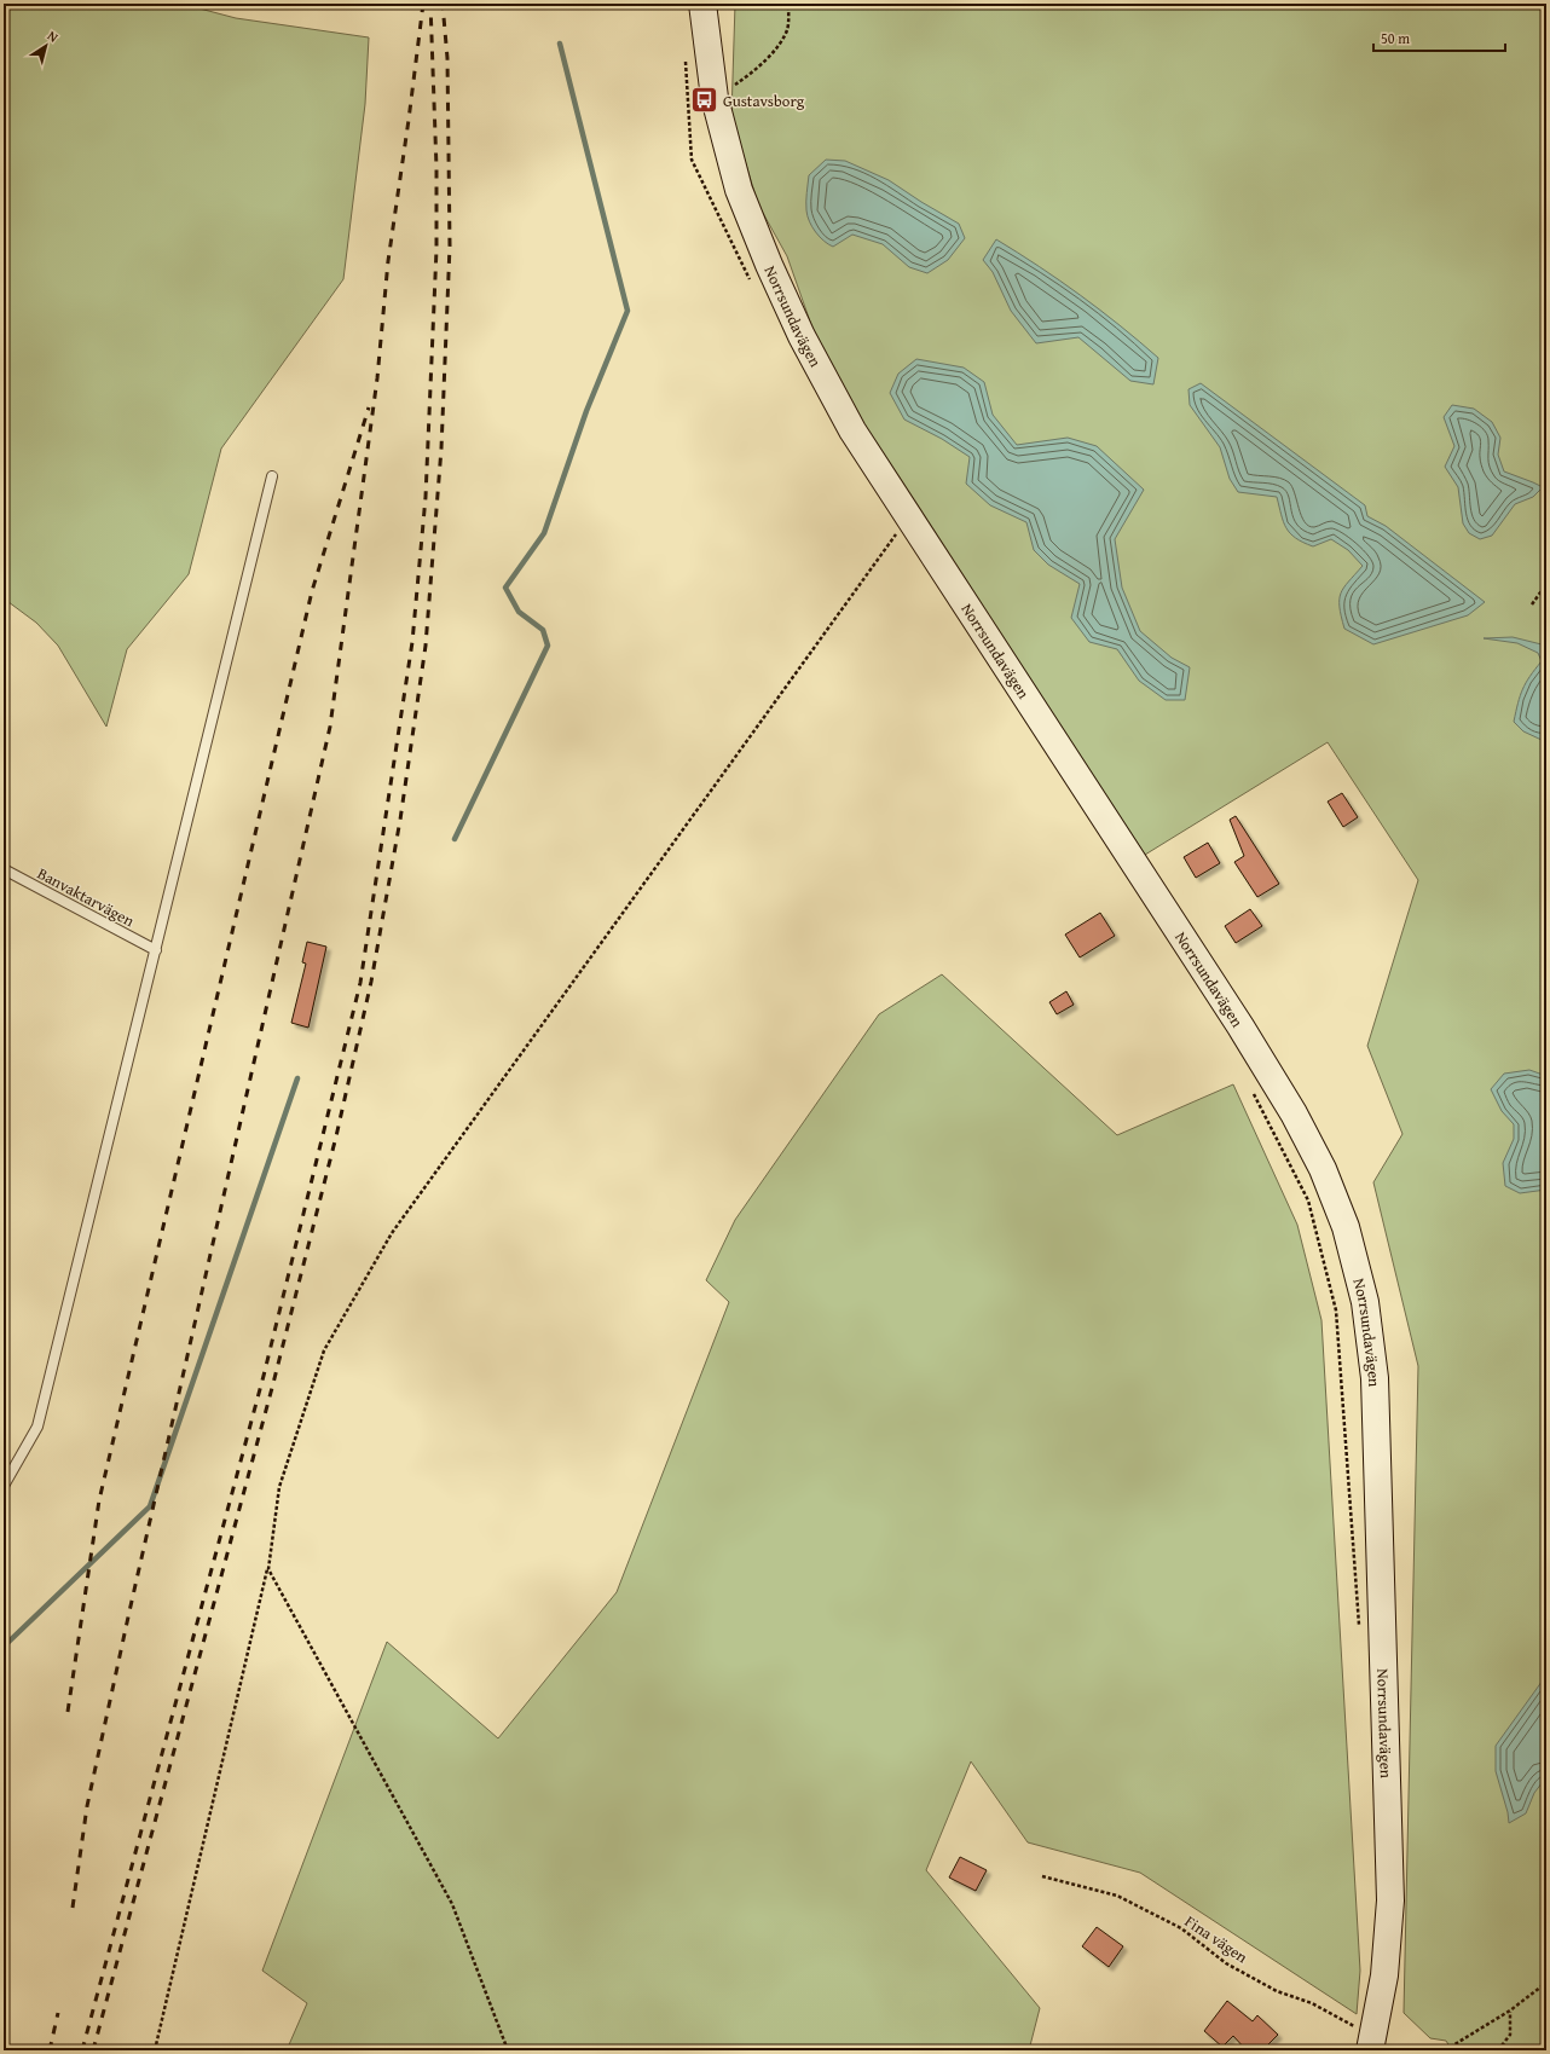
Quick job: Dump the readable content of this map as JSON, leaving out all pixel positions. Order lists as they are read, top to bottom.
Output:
{
  "streets": {
    "street": ["Norrsundavägen"],
    "lane": ["Banvaktarvägen"],
    "path": ["Fina vägen"]
  },
  "crossings": [
    ["Norrsundavägen", "Fina vägen"]
  ],
  "places": {
    "bus stop": ["Gustavsborg"]
  },
  "scale_bar": "50 m",
  "north": "top right"
}
